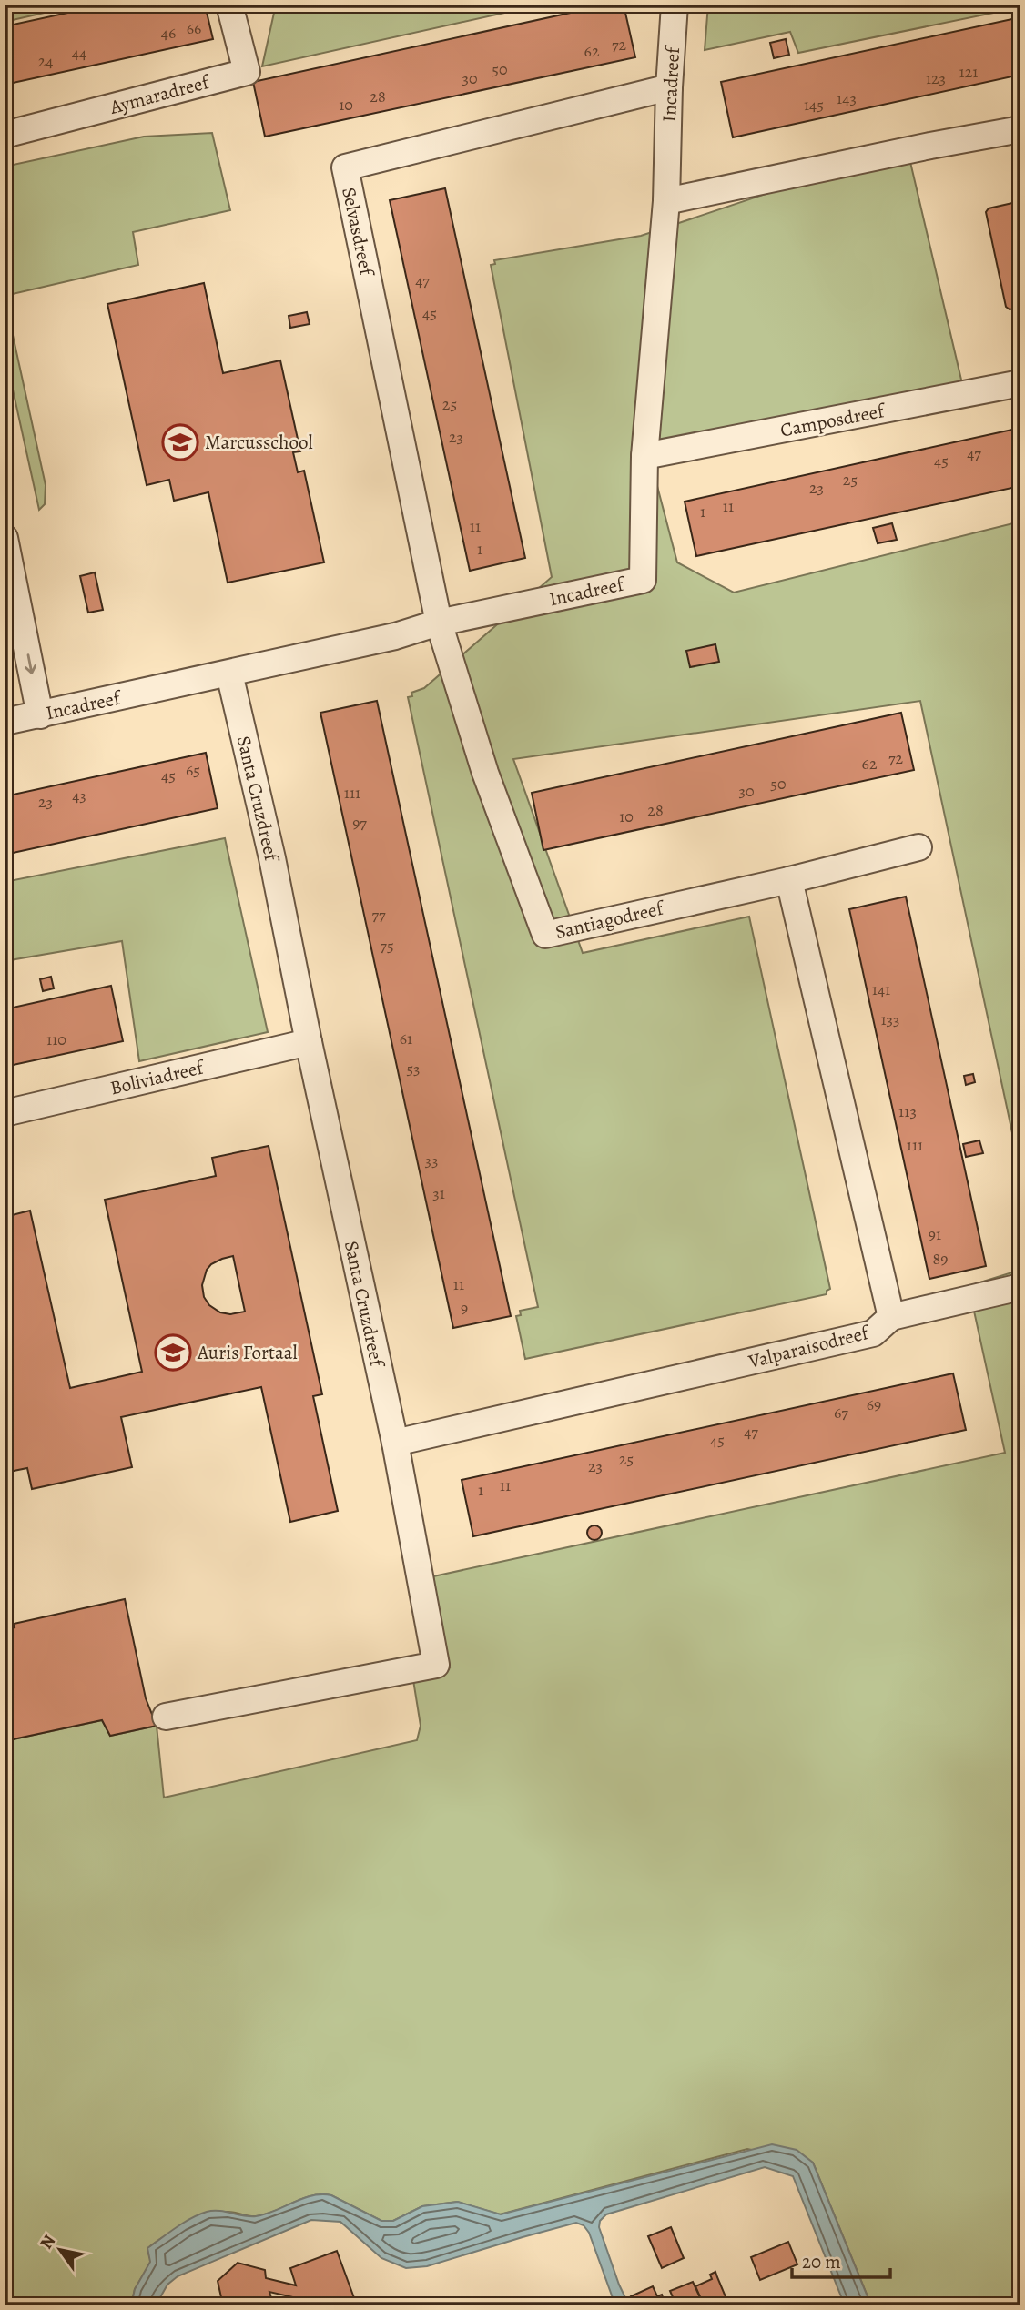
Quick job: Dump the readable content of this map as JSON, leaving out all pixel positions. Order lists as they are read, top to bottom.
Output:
{
  "streets": {
    "street": [
      "Incadreef",
      "Aymaradreef",
      "Selvasdreef",
      "Camposdreef",
      "Santa Cruzdreef",
      "Santiagodreef",
      "Boliviadreef",
      "Valparaisodreef"
    ]
  },
  "crossings": [
    ["Incadreef", "Selvasdreef"],
    ["Incadreef", "Camposdreef"],
    ["Incadreef", "Santa Cruzdreef"],
    ["Incadreef", "Santiagodreef"],
    ["Selvasdreef", "Santiagodreef"],
    ["Santa Cruzdreef", "Boliviadreef"],
    ["Santa Cruzdreef", "Valparaisodreef"],
    ["Santiagodreef", "Valparaisodreef"]
  ],
  "places": {
    "school or university": ["Marcusschool", "Auris Fortaal"]
  },
  "house_numbers": [
    "66",
    "46",
    "72",
    "62",
    "44",
    "24",
    "50",
    "121",
    "30",
    "123",
    "28",
    "143",
    "10",
    "145",
    "47",
    "45",
    "25",
    "23",
    "47",
    "45",
    "25",
    "23",
    "11",
    "1",
    "11",
    "1",
    "72",
    "62",
    "65",
    "45",
    "50",
    "30",
    "111",
    "43",
    "23",
    "28",
    "10",
    "97",
    "77",
    "75",
    "141",
    "133",
    "61",
    "110",
    "53",
    "113",
    "111",
    "33",
    "31",
    "91",
    "89",
    "11",
    "9",
    "69",
    "67",
    "47",
    "45",
    "25",
    "23",
    "11",
    "1"
  ],
  "scale_bar": "20 m",
  "north": "top left"
}
